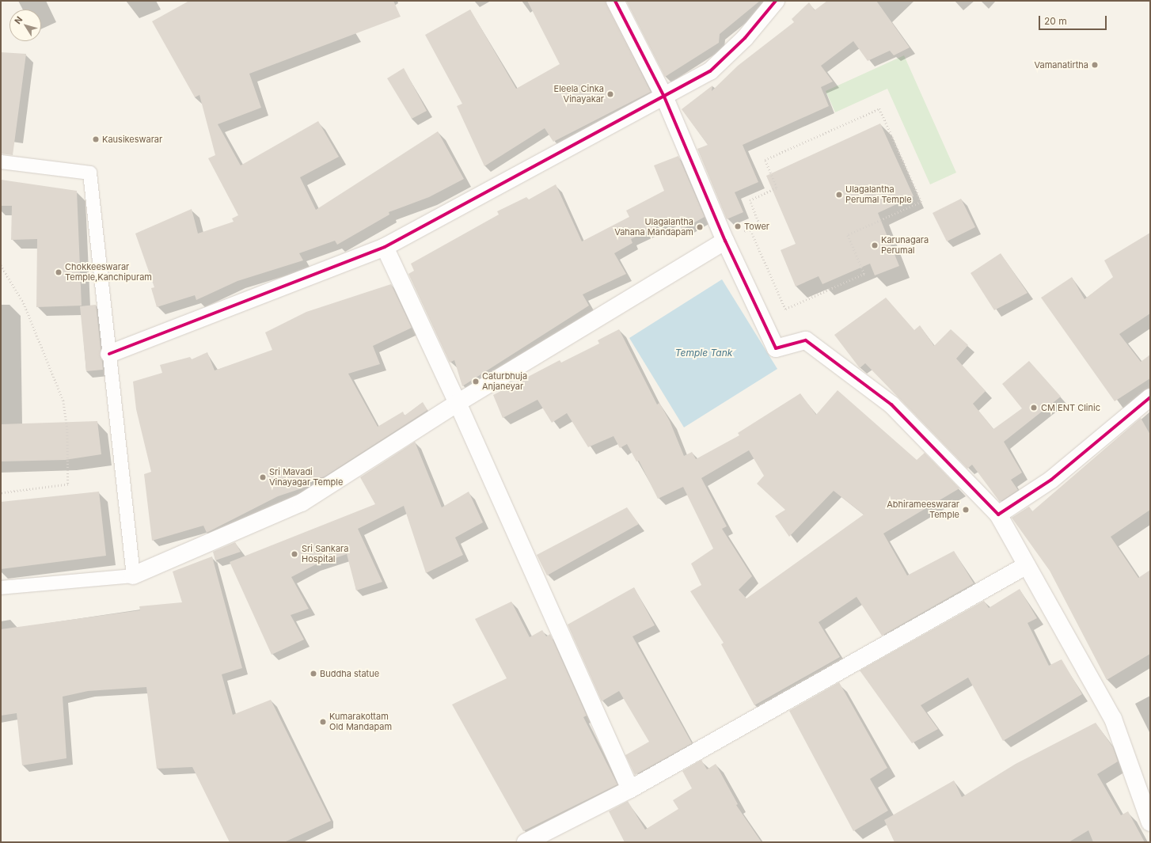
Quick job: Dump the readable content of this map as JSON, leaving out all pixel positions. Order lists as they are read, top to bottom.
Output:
{
  "water": ["Temple Tank"],
  "places": [
    "Vamanatirtha",
    "Eleela Cinka Vinayakar",
    "Kausikeswarar",
    "Ulagalantha Perumal Temple",
    "Tower",
    "Ulagalantha Vahana Mandapam",
    "Karunagara Perumal",
    "Chokkeeswarar Temple,Kanchipuram",
    "Caturbhuja Anjaneyar",
    "CM ENT Clinic",
    "Sri Mavadi Vinayagar Temple",
    "Abhirameeswarar Temple",
    "Sri Sankara Hospital",
    "Buddha statue",
    "Kumarakottam Old Mandapam"
  ],
  "scale_bar": "20 m",
  "north": "top left"
}
